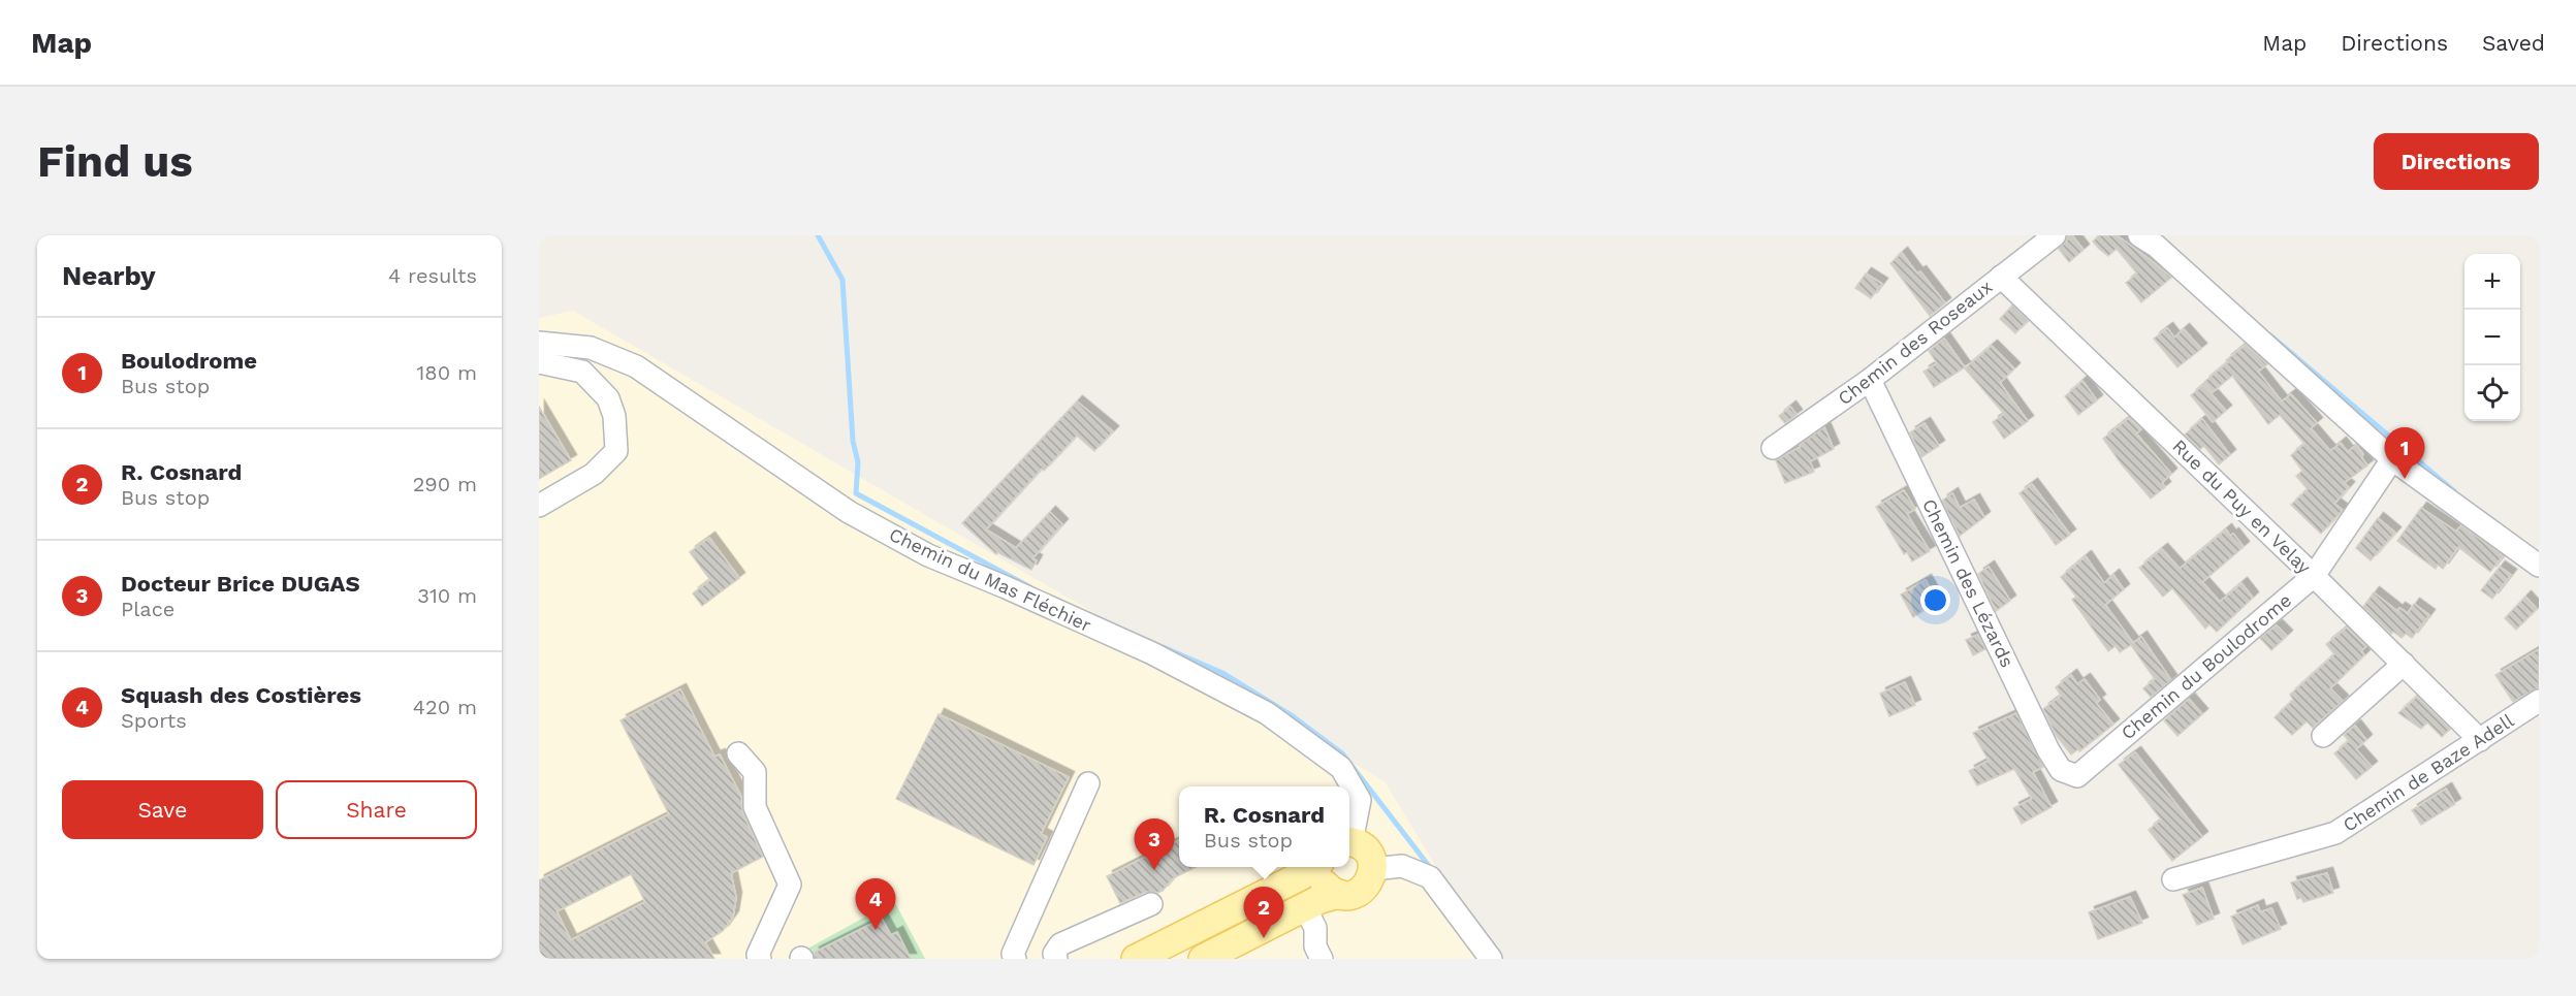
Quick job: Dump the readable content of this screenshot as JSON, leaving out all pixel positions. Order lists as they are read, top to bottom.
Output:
{
  "streets": {
    "street": [
      "Chemin des Roseaux",
      "Rue du Puy en Velay",
      "Chemin du Mas Fléchier",
      "Chemin des Lézards",
      "Chemin du Boulodrome",
      "Chemin de Baze Adell"
    ]
  },
  "crossings": [
    ["Chemin des Roseaux", "Rue du Puy en Velay"],
    ["Chemin des Roseaux", "Chemin des Lézards"],
    ["Rue du Puy en Velay", "Chemin du Boulodrome"],
    ["Rue du Puy en Velay", "Chemin de Baze Adell"],
    ["Chemin des Lézards", "Chemin du Boulodrome"]
  ],
  "page": {
    "header": "Map",
    "nav": ["Map", "Directions", "Saved"],
    "buttons": [
      "Directions",
      ["Save", "Share"]
    ],
    "title": "Find us",
    "heading": ["Nearby", "4 results"],
    "map_buttons": ["+", "−"],
    "list": [
      {
        "mark": "1",
        "name": "Boulodrome",
        "note": "Bus stop",
        "value": "180 m"
      },
      {
        "mark": "2",
        "name": "R. Cosnard",
        "note": "Bus stop",
        "value": "290 m"
      },
      {
        "mark": "3",
        "name": "Docteur Brice DUGAS",
        "note": "Place",
        "value": "310 m"
      },
      {
        "mark": "4",
        "name": "Squash des Costières",
        "note": "Sports",
        "value": "420 m"
      }
    ],
    "pins": [
      "1",
      "3",
      "4",
      "2"
    ],
    "popup": ["R. Cosnard", "Bus stop"]
  }
}
